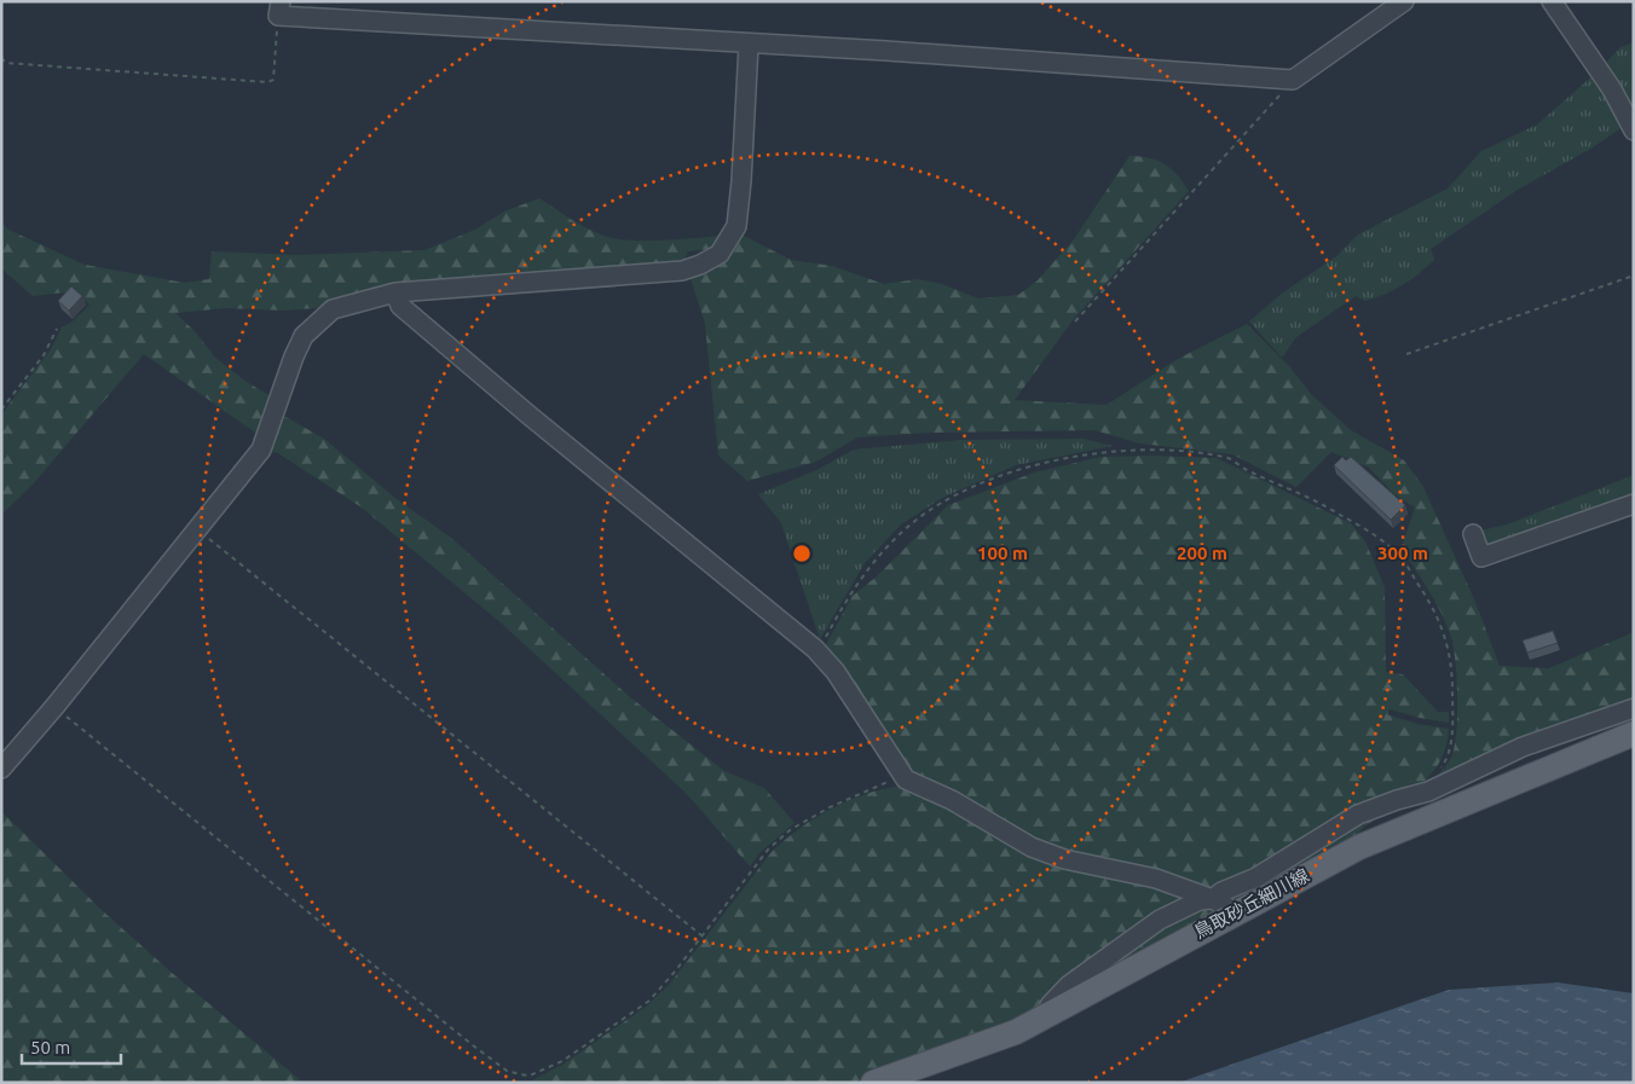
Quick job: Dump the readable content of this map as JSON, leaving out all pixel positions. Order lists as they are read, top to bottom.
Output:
{
  "streets": {
    "main road": ["鳥取砂丘細川線"]
  },
  "scale_bar": "50 m",
  "rings": ["100 m", "200 m", "300 m"]
}
